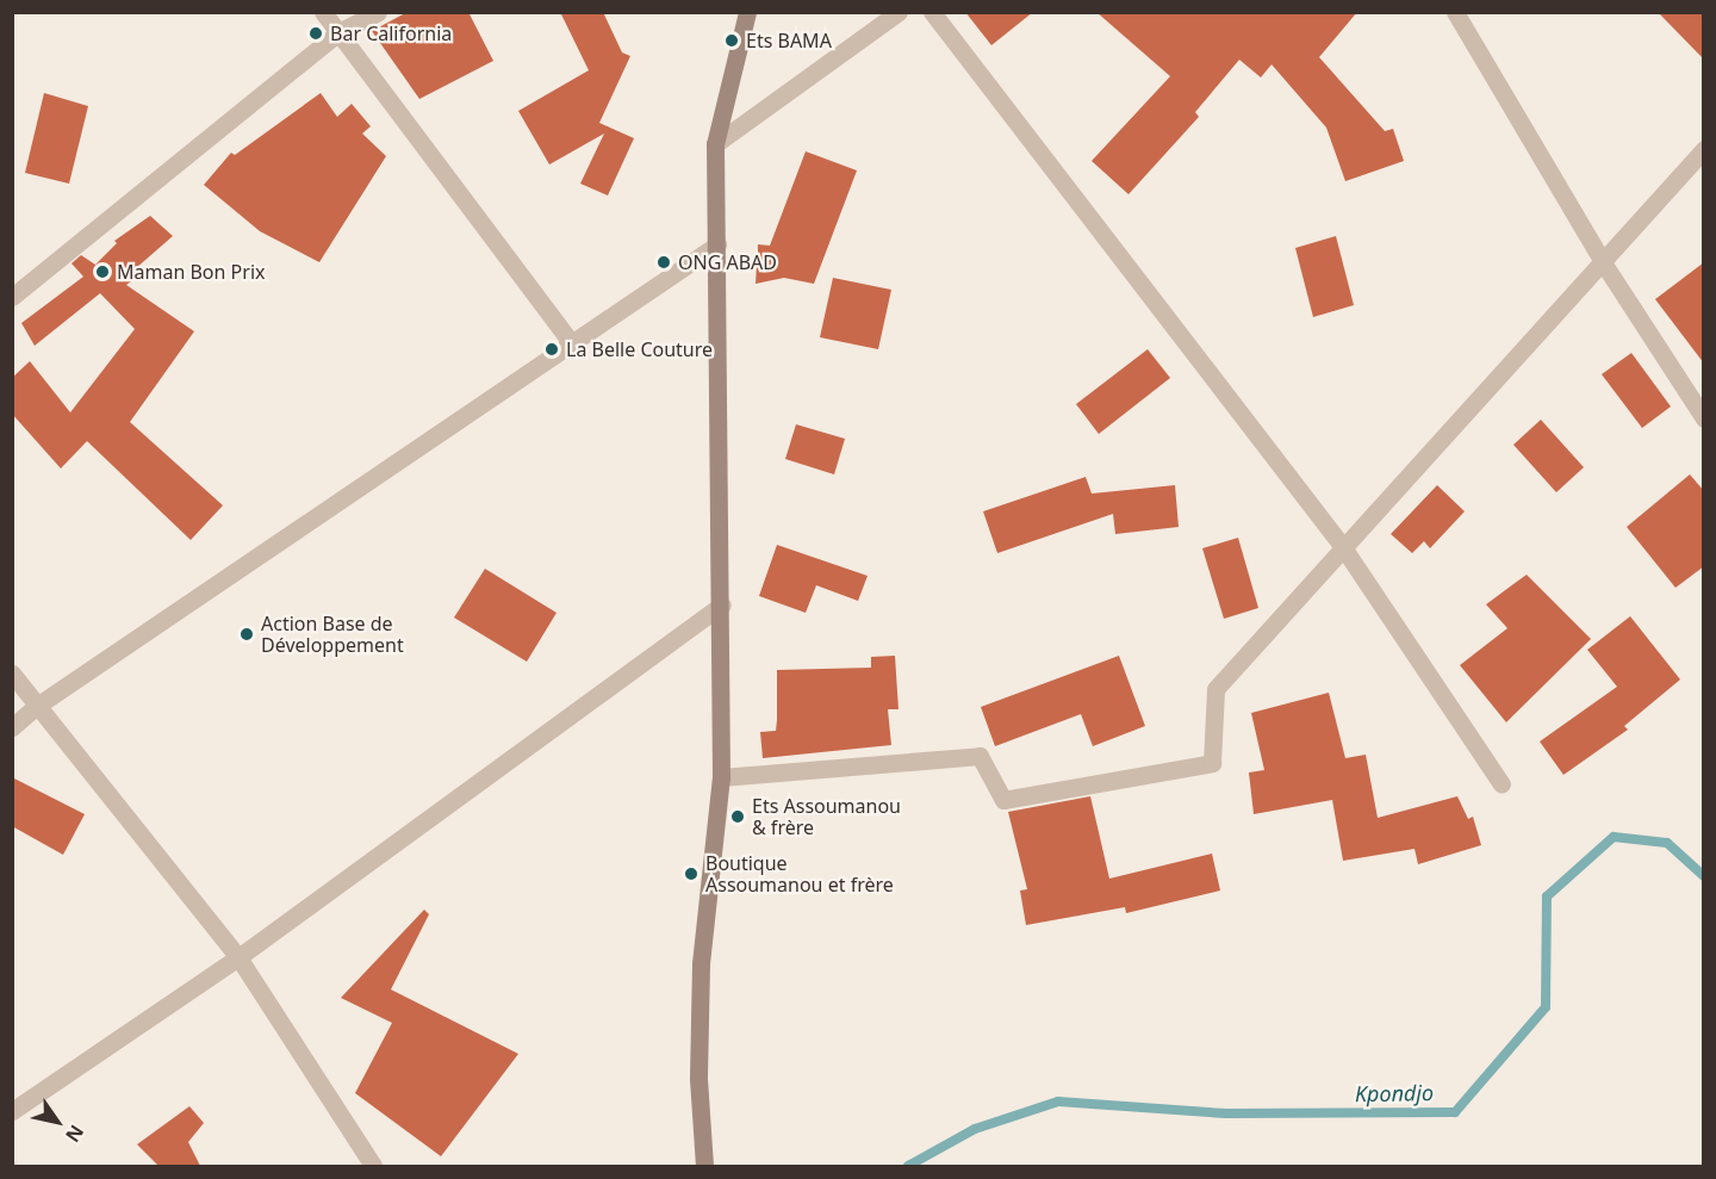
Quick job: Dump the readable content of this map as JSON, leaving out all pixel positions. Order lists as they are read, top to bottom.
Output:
{
  "water": ["Kpondjo"],
  "places": [
    "Bar California",
    "Ets BAMA",
    "ONG ABAD",
    "Maman Bon Prix",
    "La Belle Couture",
    "Action Base de Développement",
    "Ets Assoumanou & frère",
    "Boutique Assoumanou et frère"
  ],
  "north": "bottom right"
}
